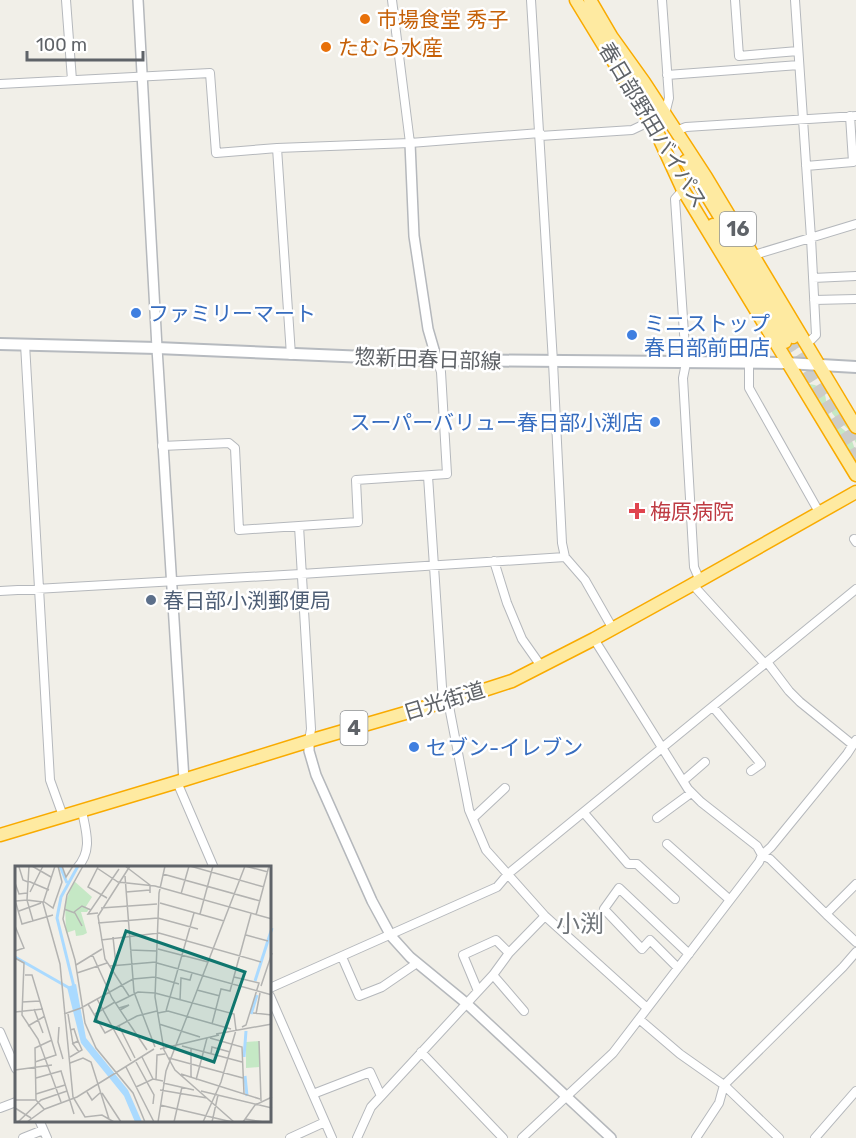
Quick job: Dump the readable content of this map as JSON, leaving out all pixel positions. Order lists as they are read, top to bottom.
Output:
{
  "streets": {
    "highway": [
      "春日部野田バイパス",
      "16",
      "日光街道",
      "4"
    ],
    "main road": ["惣新田春日部線"]
  },
  "crossings": [
    ["春日部野田バイパス", "16"],
    ["16", "惣新田春日部線"]
  ],
  "districts": ["小渕"],
  "places": {
    "other": [
      "市場食堂 秀子",
      "たむら水産",
      "ファミリーマート",
      "ミニストップ 春日部前田店",
      "スーパーバリュー春日部小渕店",
      "春日部小渕郵便局",
      "セブン-イレブン"
    ],
    "health": ["梅原病院"]
  },
  "scale_bar": "100 m"
}
